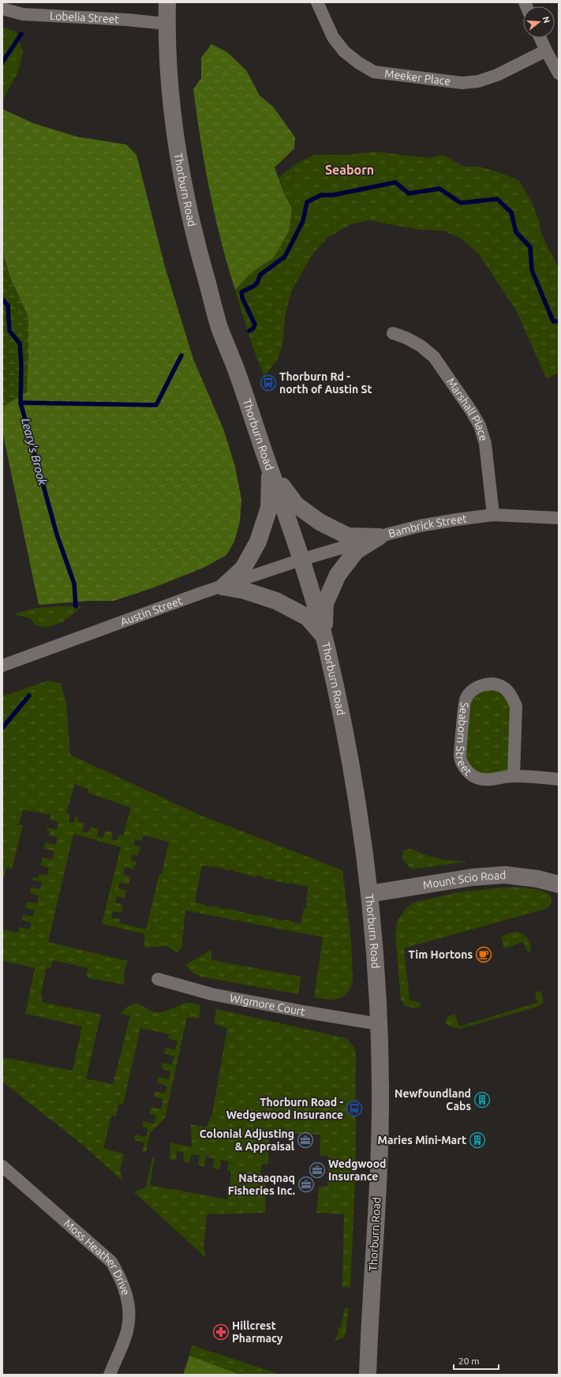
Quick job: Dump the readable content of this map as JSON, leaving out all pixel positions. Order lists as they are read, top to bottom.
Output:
{
  "streets": {
    "main road": ["Thorburn Road", "Mount Scio Road"],
    "street": [
      "Lobelia Street",
      "Meeker Place",
      "Marshall Place",
      "Bambrick Street",
      "Austin Street",
      "Seaborn Street",
      "Wigmore Court",
      "Moss Heather Drive"
    ]
  },
  "crossings": [
    ["Lobelia Street", "Thorburn Road"],
    ["Thorburn Road", "Bambrick Street"],
    ["Thorburn Road", "Austin Street"],
    ["Thorburn Road", "Mount Scio Road"],
    ["Thorburn Road", "Wigmore Court"],
    ["Marshall Place", "Bambrick Street"],
    ["Bambrick Street", "Austin Street"]
  ],
  "districts": ["Seaborn"],
  "water": ["Leary's Brook"],
  "places": {
    "bus stop": ["Thorburn Rd - north of Austin St", "Thorburn Road - Wedgewood Insurance"],
    "cafe": ["Tim Hortons"],
    "building": ["Newfoundland Cabs", "Maries Mini-Mart"],
    "office": ["Colonial Adjusting & Appraisal", "Wedgwood Insurance", "Nataaqnaq Fisheries Inc."],
    "pharmacy": ["Hillcrest Pharmacy"]
  },
  "scale_bar": "20 m",
  "north": "right"
}
